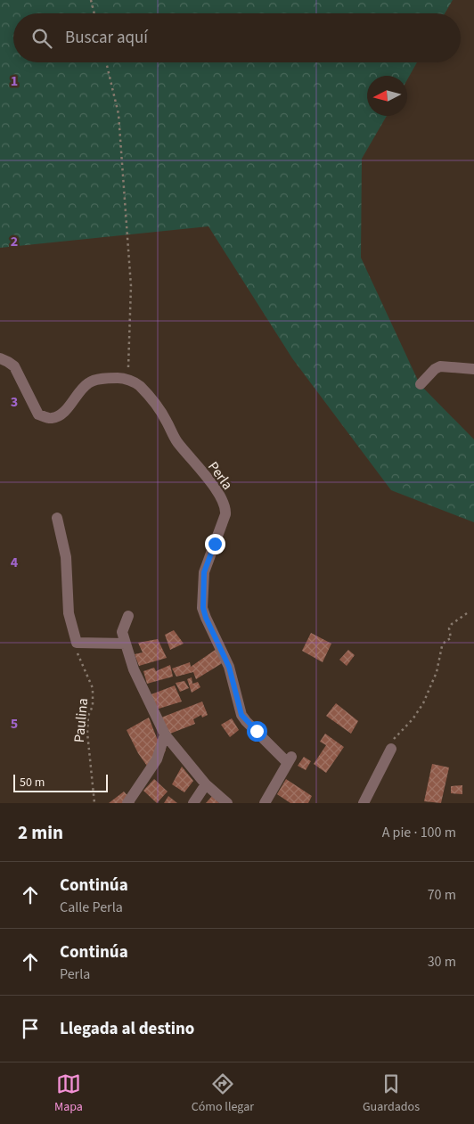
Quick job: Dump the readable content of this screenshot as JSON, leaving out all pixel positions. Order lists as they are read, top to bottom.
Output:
{
  "streets": {
    "street": ["Perla"],
    "path": ["Paulina"]
  },
  "scale_bar": "50 m",
  "north": "left",
  "page": {
    "search": "Buscar aquí",
    "scale": "50 m",
    "heading": ["2 min", "A pie · 100 m"],
    "list": [
      ["Continúa", "Calle Perla", "70 m"],
      ["Continúa", "Perla", "30 m"],
      "Llegada al destino"
    ],
    "nav": ["Mapa", "Cómo llegar", "Guardados"]
  },
  "grid": {
    "rows": [
      "1",
      "2",
      "3",
      "4",
      "5"
    ]
  }
}
